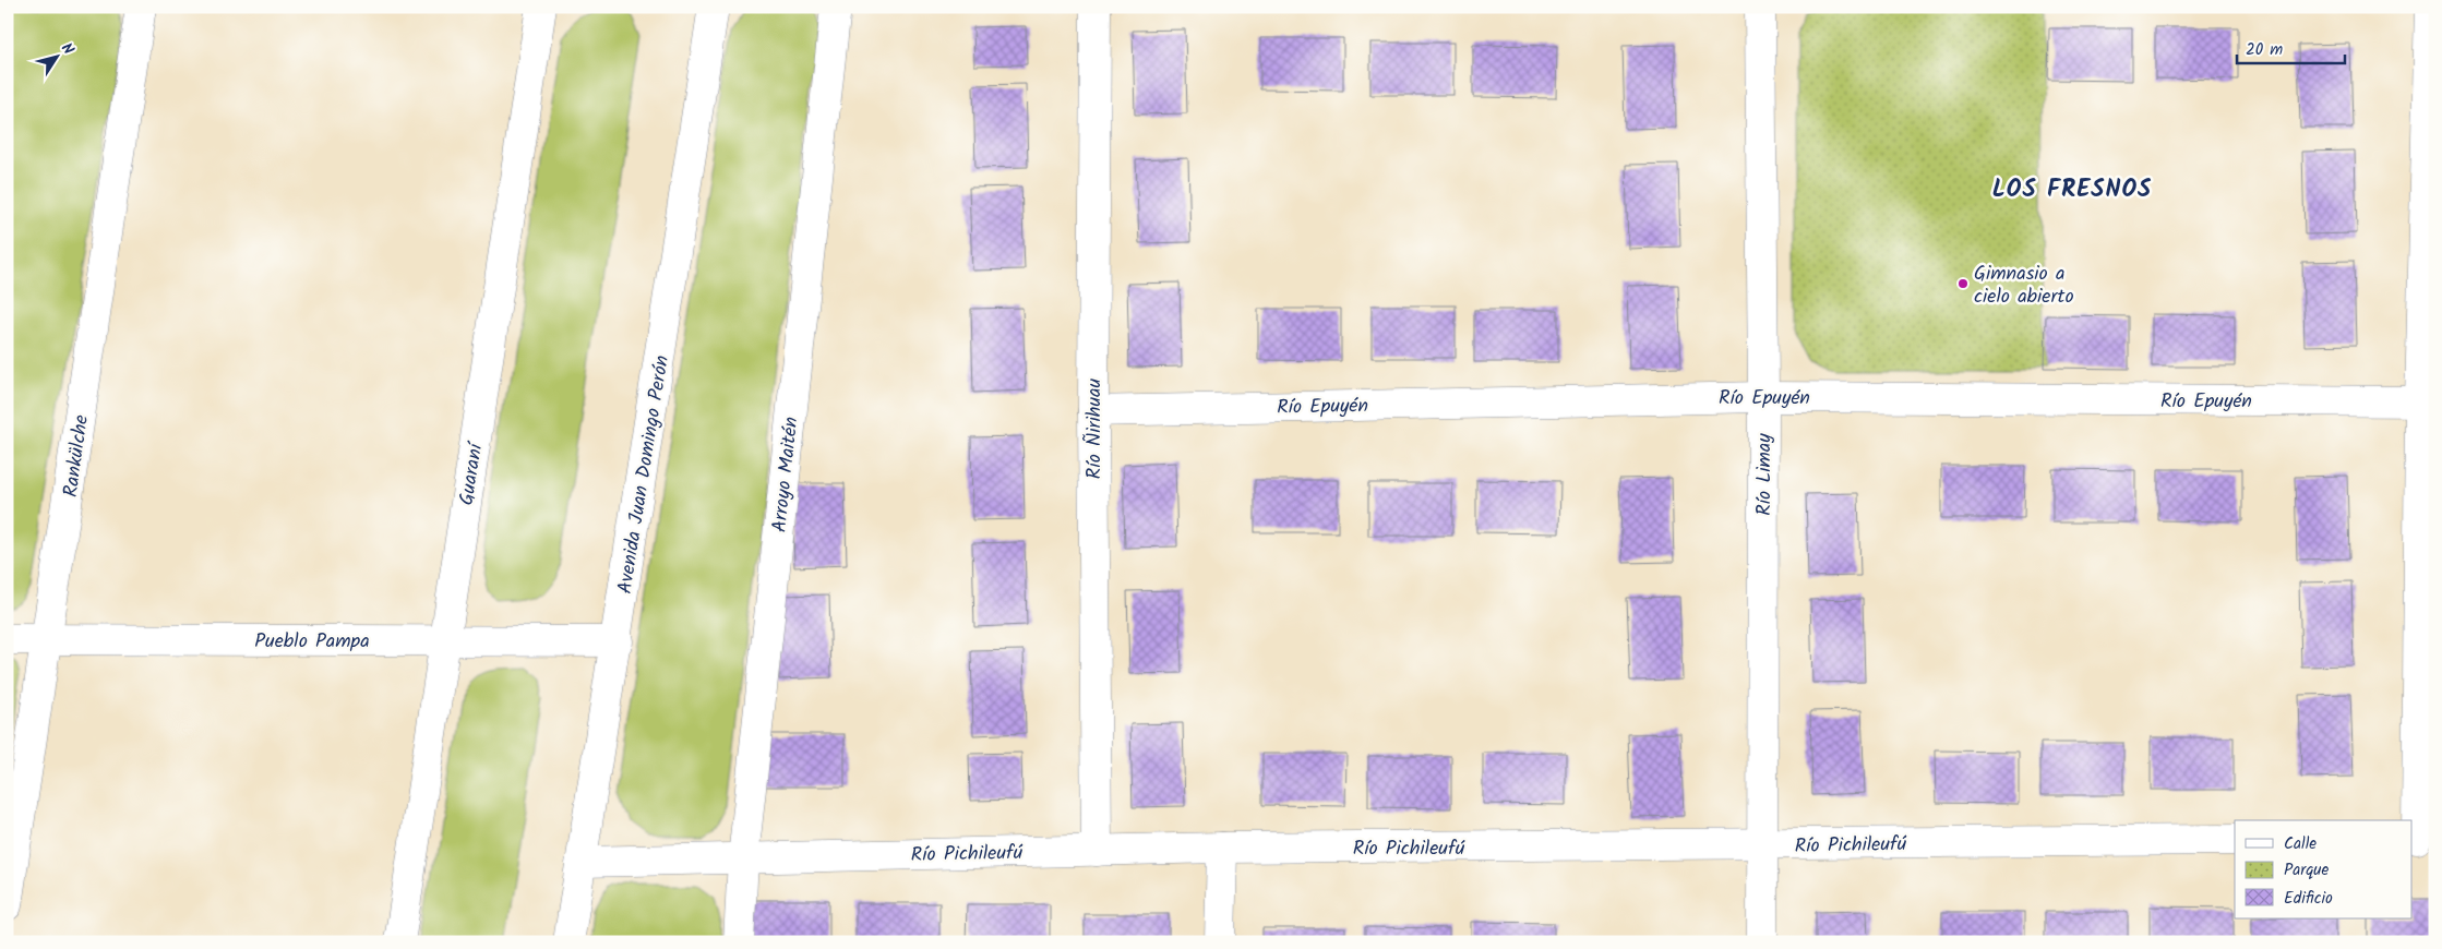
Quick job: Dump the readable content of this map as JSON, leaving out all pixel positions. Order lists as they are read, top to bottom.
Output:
{
  "streets": {
    "street": [
      "Río Epuyén",
      "Río Ñirihuau",
      "Rankülche",
      "Guaraní",
      "Avenida Juan Domingo Perón",
      "Arroyo Maitén",
      "Río Limay",
      "Pueblo Pampa",
      "Río Pichileufú"
    ]
  },
  "crossings": [
    ["Río Epuyén", "Río Ñirihuau"],
    ["Río Epuyén", "Río Limay"],
    ["Río Ñirihuau", "Río Pichileufú"],
    ["Rankülche", "Pueblo Pampa"],
    ["Guaraní", "Pueblo Pampa"],
    ["Avenida Juan Domingo Perón", "Pueblo Pampa"],
    ["Avenida Juan Domingo Perón", "Río Pichileufú"],
    ["Arroyo Maitén", "Río Pichileufú"],
    ["Río Limay", "Río Pichileufú"]
  ],
  "districts": ["LOS FRESNOS"],
  "places": ["Gimnasio a cielo abierto"],
  "legend": ["Calle", "Parque", "Edificio"],
  "scale_bar": "20 m",
  "north": "top right"
}
